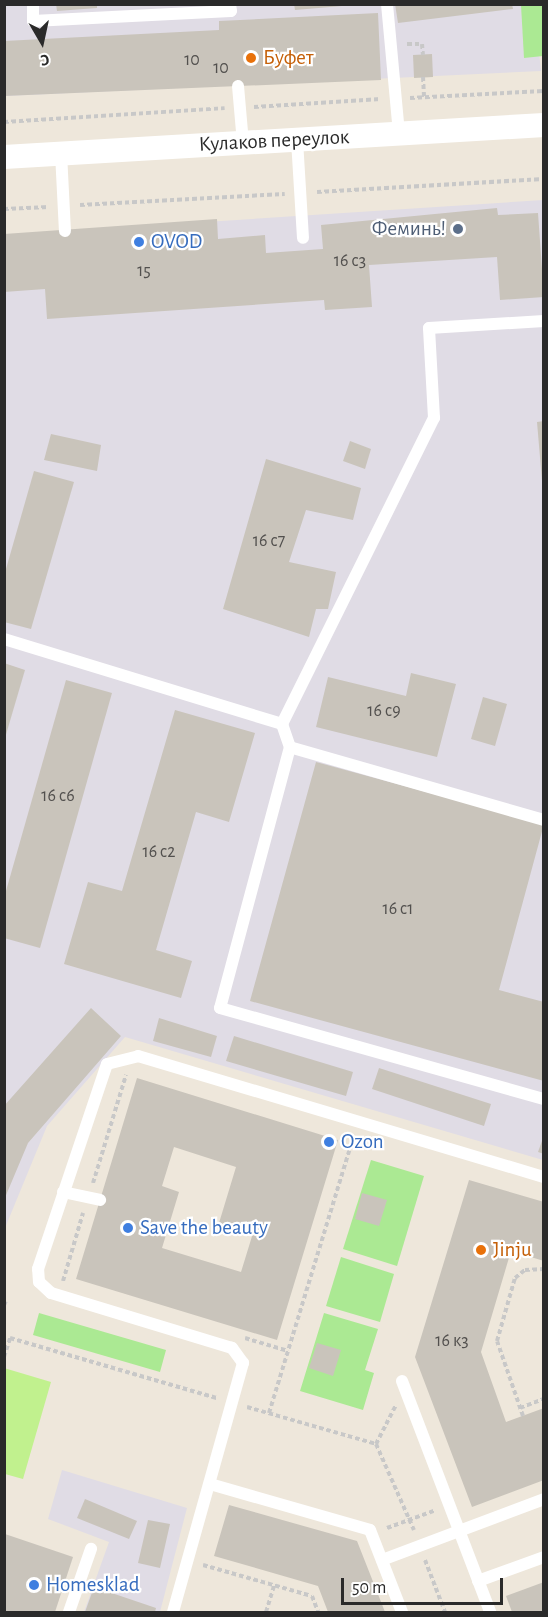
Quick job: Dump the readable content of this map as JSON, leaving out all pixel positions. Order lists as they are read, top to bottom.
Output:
{
  "streets": {
    "street": ["Кулаков переулок"]
  },
  "places": [
    "Буфет",
    "Феминь!",
    "OVOD",
    "Ozon",
    "Save the beauty",
    "Jinju",
    "Homesklad"
  ],
  "house_numbers": [
    "10",
    "10",
    "16 с3",
    "15",
    "16 с7",
    "16 с9",
    "16 с6",
    "16 с2",
    "16 с1",
    "16 к3"
  ],
  "scale_bar": "50 m",
  "north": "bottom"
}
